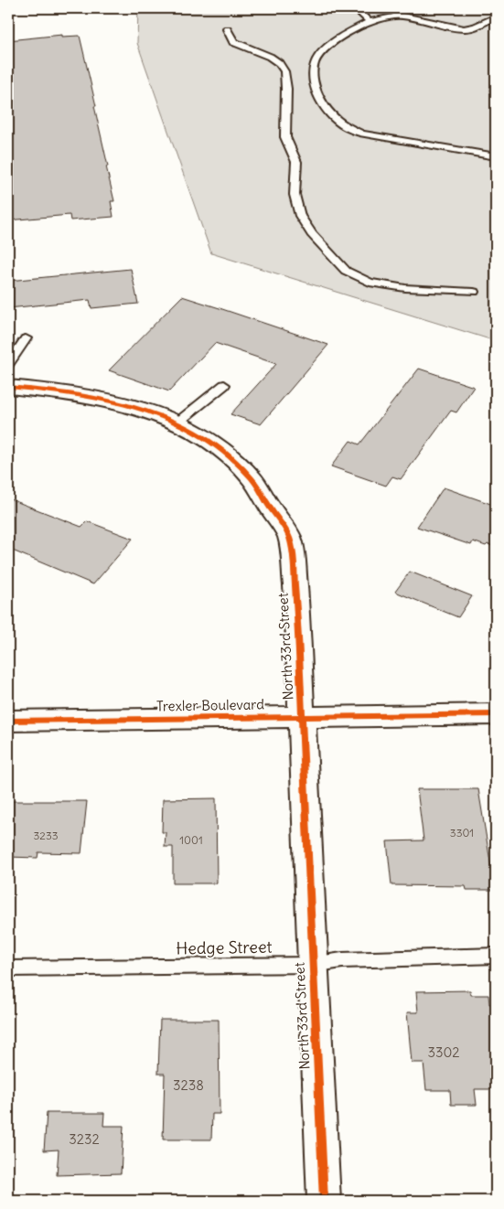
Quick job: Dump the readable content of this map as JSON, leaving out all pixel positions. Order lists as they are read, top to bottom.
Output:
{
  "streets": {
    "street": ["North 33rd Street", "Trexler Boulevard"],
    "lane": ["Hedge Street"]
  },
  "crossings": [
    ["North 33rd Street", "Trexler Boulevard"],
    ["North 33rd Street", "Hedge Street"]
  ],
  "house_numbers": [
    "3301",
    "3233",
    "1001",
    "3302",
    "3238",
    "3232"
  ]
}
